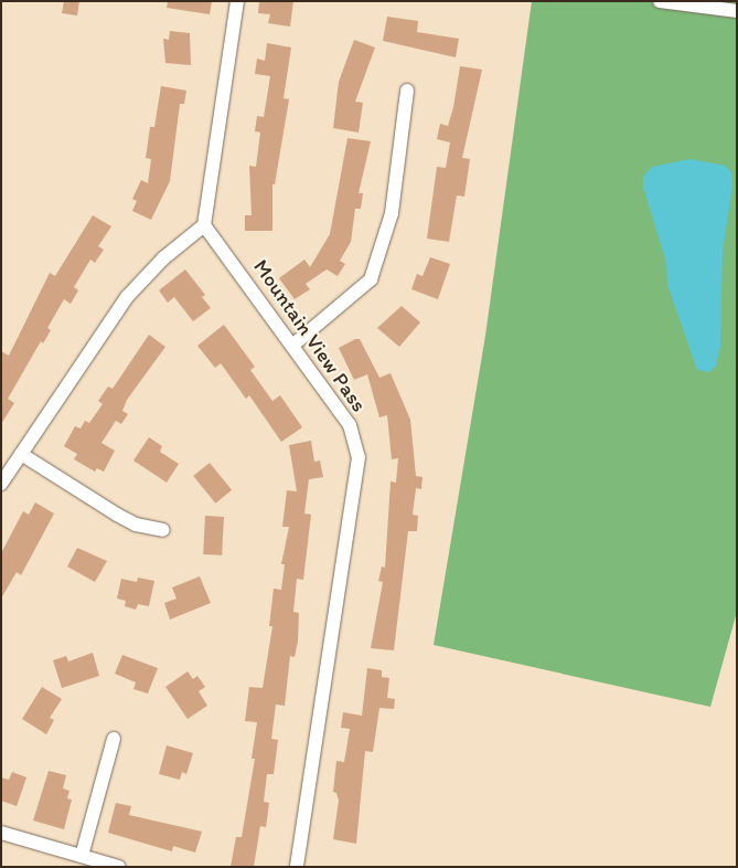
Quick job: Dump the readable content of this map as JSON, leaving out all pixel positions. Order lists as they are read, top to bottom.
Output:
{
  "streets": {
    "street": ["Mountain View Pass"]
  }
}
